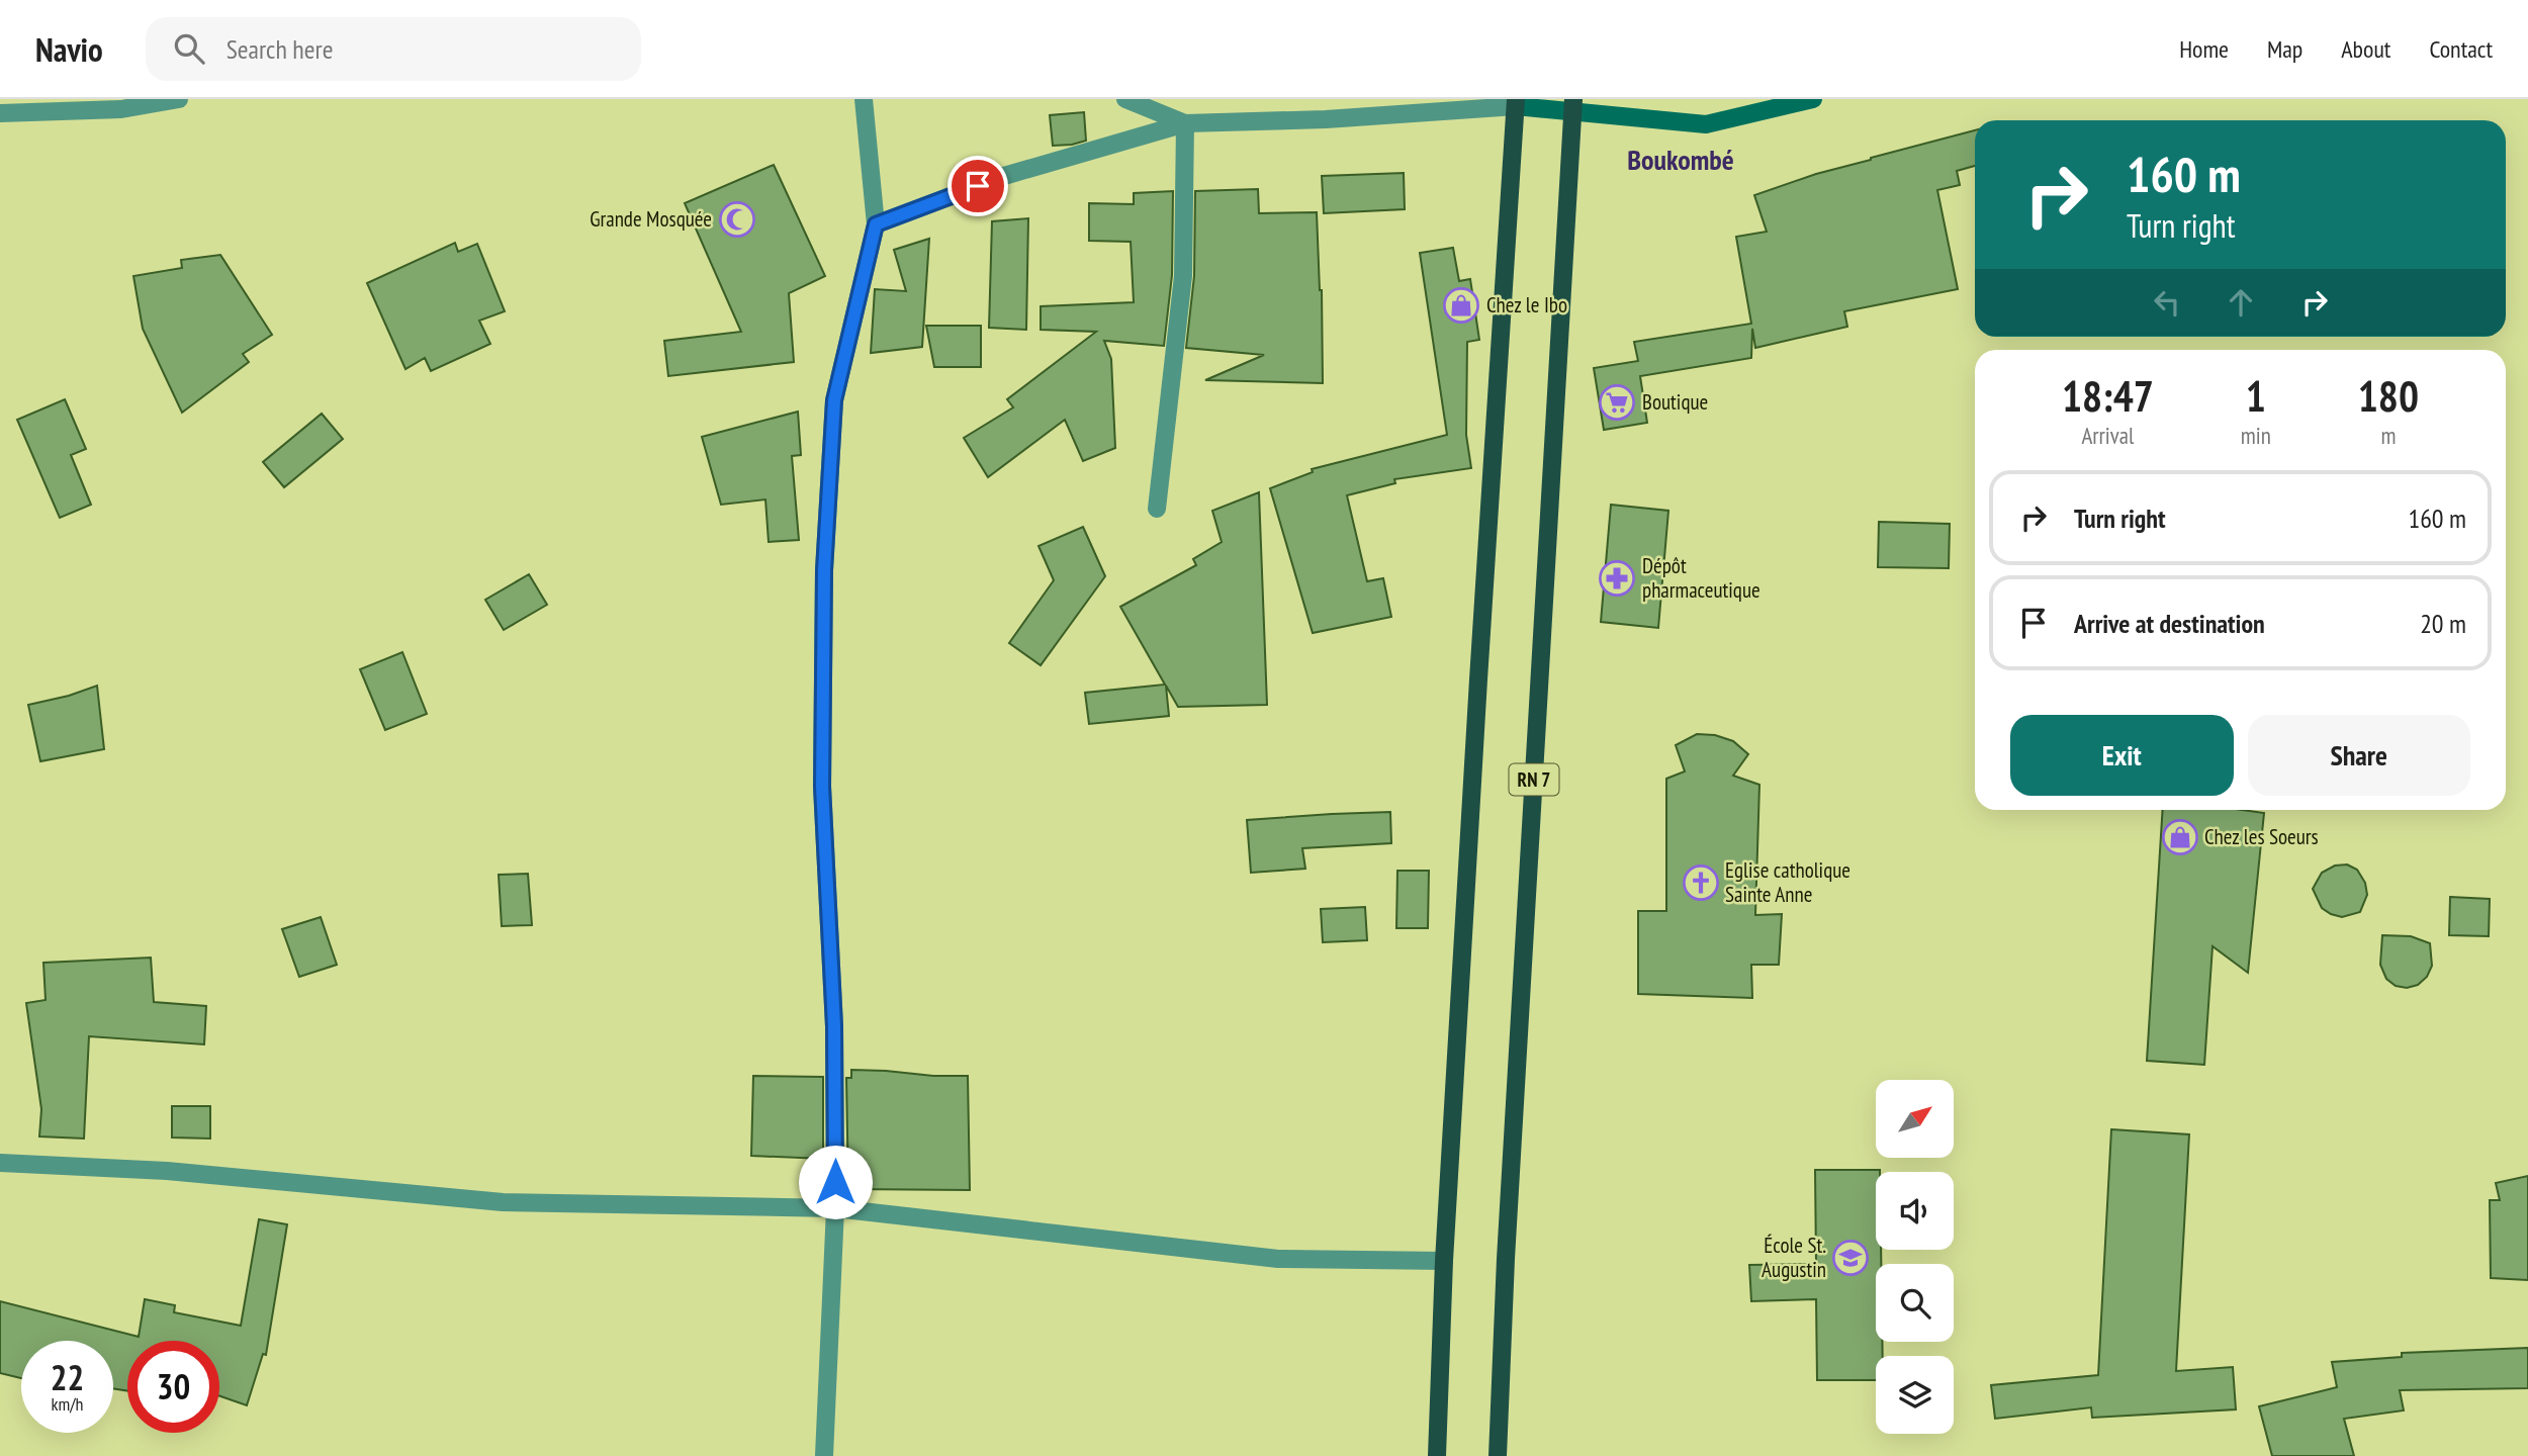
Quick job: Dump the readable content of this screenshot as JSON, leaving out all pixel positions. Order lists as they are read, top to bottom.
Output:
{
  "streets": {
    "main road": ["RN 7"]
  },
  "districts": ["Boukombé"],
  "places": {
    "mosque": ["Grande Mosquée"],
    "shop": ["Chez le Ibo", "Chez les Soeurs"],
    "supermarket": ["Boutique"],
    "pharmacy": ["Dépôt pharmaceutique"],
    "church": ["Eglise catholique Sainte Anne"],
    "school or university": ["École St. Augustin"]
  },
  "north": "top right",
  "page": {
    "header": "Navio",
    "search": "Search here",
    "nav": [
      "Home",
      "Map",
      "About",
      "Contact"
    ],
    "turn": ["160 m", "Turn right"],
    "eta": [
      "18:47",
      "Arrival",
      "1",
      "min",
      "180",
      "m"
    ],
    "list": [
      {
        "name": "Turn right",
        "value": "160 m"
      },
      {
        "name": "Arrive at destination",
        "value": "20 m"
      }
    ],
    "buttons": ["Exit", "Share"],
    "speed": "22 km/h",
    "limit": "30"
  }
}
